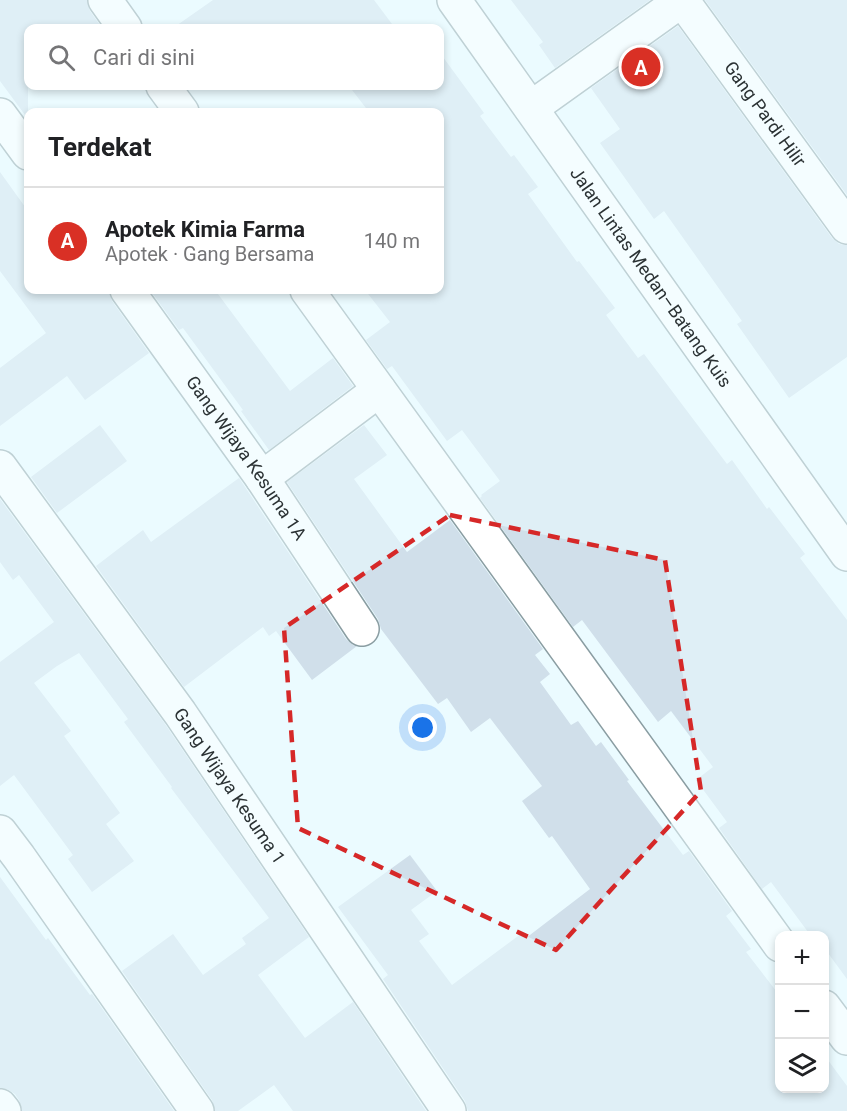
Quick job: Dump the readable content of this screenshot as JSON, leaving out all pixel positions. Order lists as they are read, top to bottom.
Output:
{
  "streets": {
    "main road": [
      "Gang Pardi Hilir",
      "Jalan Lintas Medan–Batang Kuis",
      "Gang Wijaya Kesuma 1A",
      "Gang Wijaya Kesuma 1"
    ]
  },
  "page": {
    "search": "Cari di sini",
    "pins": "A",
    "heading": "Terdekat",
    "list": [
      {
        "mark": "A",
        "name": "Apotek Kimia Farma",
        "note": "Apotek · Gang Bersama",
        "value": "140 m"
      }
    ],
    "map_buttons": ["+", "−"]
  }
}
